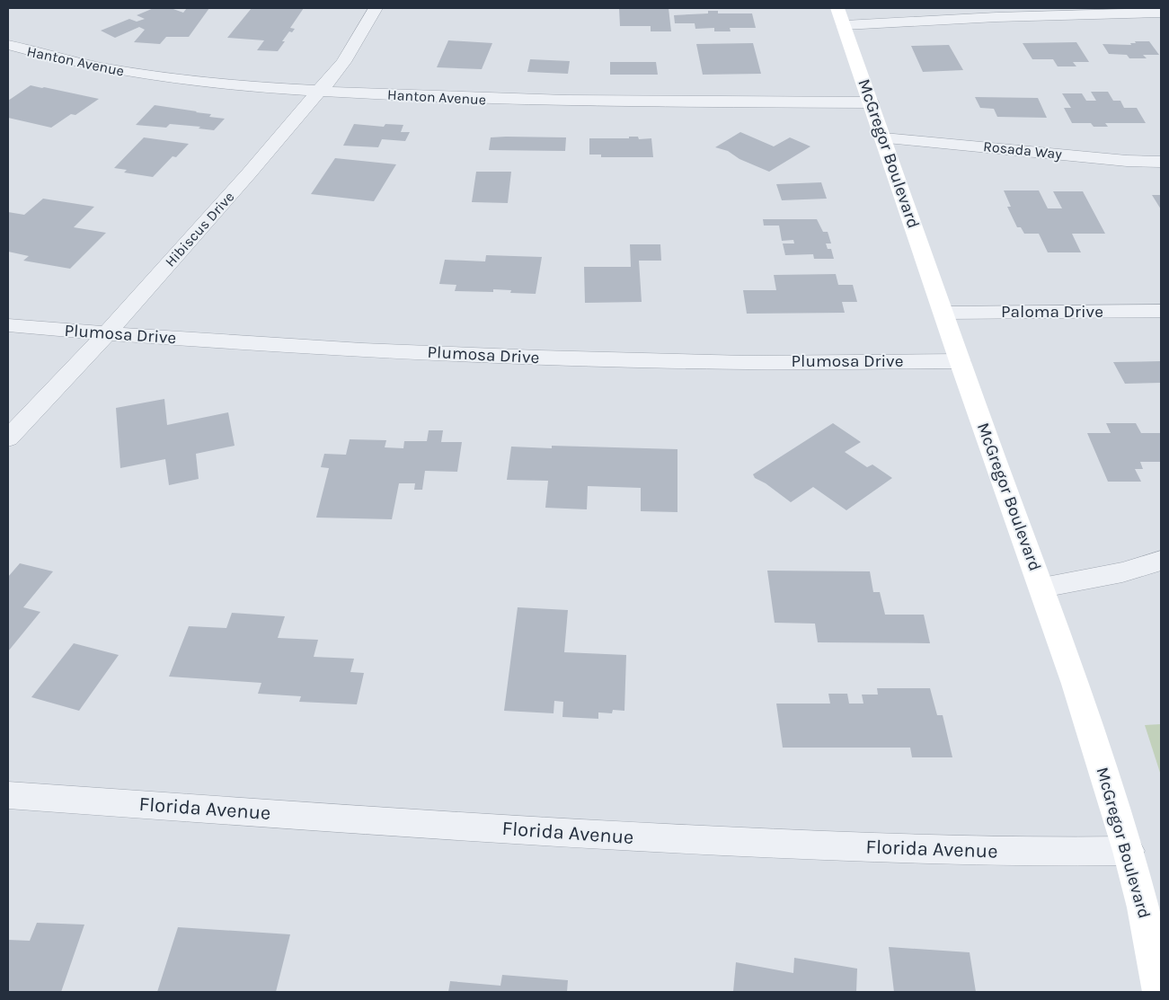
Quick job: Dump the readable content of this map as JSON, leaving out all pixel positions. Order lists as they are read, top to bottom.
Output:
{
  "streets": {
    "main road": ["McGregor Boulevard"],
    "street": [
      "Hanton Avenue",
      "Rosada Way",
      "Hibiscus Drive",
      "Paloma Drive",
      "Plumosa Drive",
      "Florida Avenue"
    ]
  },
  "crossings": [
    ["Hanton Avenue", "McGregor Boulevard"],
    ["Hanton Avenue", "Hibiscus Drive"],
    ["Rosada Way", "McGregor Boulevard"],
    ["McGregor Boulevard", "Paloma Drive"],
    ["McGregor Boulevard", "Plumosa Drive"],
    ["McGregor Boulevard", "Florida Avenue"],
    ["Hibiscus Drive", "Plumosa Drive"]
  ]
}
